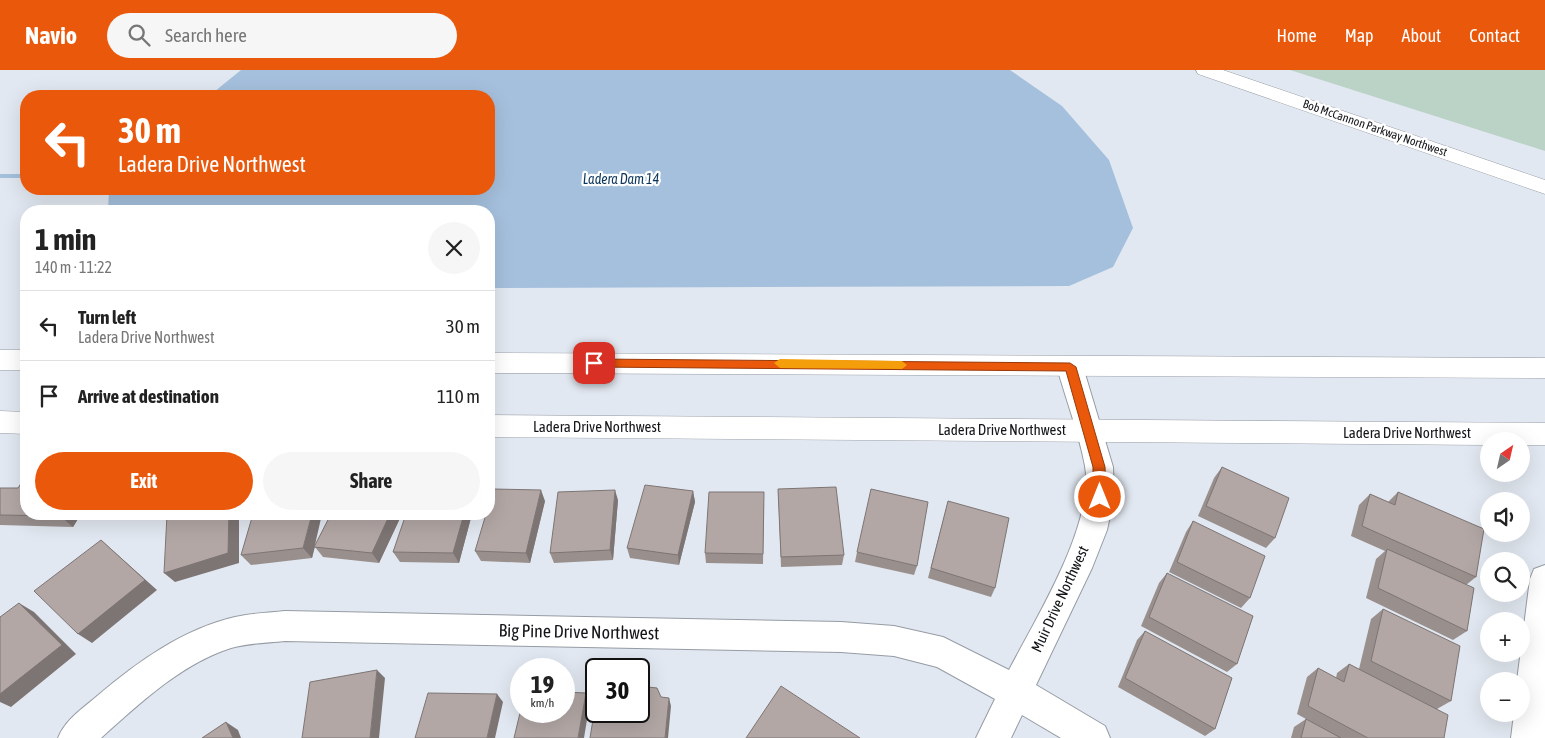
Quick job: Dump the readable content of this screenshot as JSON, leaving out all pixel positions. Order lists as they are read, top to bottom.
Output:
{
  "streets": {
    "main road": ["Bob McCannon Parkway Northwest", "Ladera Drive Northwest"],
    "street": ["Muir Drive Northwest", "Big Pine Drive Northwest"]
  },
  "crossings": [
    ["Ladera Drive Northwest", "Muir Drive Northwest"],
    ["Muir Drive Northwest", "Big Pine Drive Northwest"]
  ],
  "water": ["Ladera Dam 14"],
  "north": "top right",
  "page": {
    "header": "Navio",
    "search": "Search here",
    "nav": [
      "Home",
      "Map",
      "About",
      "Contact"
    ],
    "turn": ["30 m", "Ladera Drive Northwest"],
    "heading": ["1 min", "140 m · 11:22"],
    "list": [
      {
        "name": "Turn left",
        "note": "Ladera Drive Northwest",
        "value": "30 m"
      },
      {
        "name": "Arrive at destination",
        "value": "110 m"
      }
    ],
    "map_buttons": ["+", "−"],
    "buttons": ["Exit", "Share"],
    "speed": "19 km/h",
    "limit": "30"
  }
}
